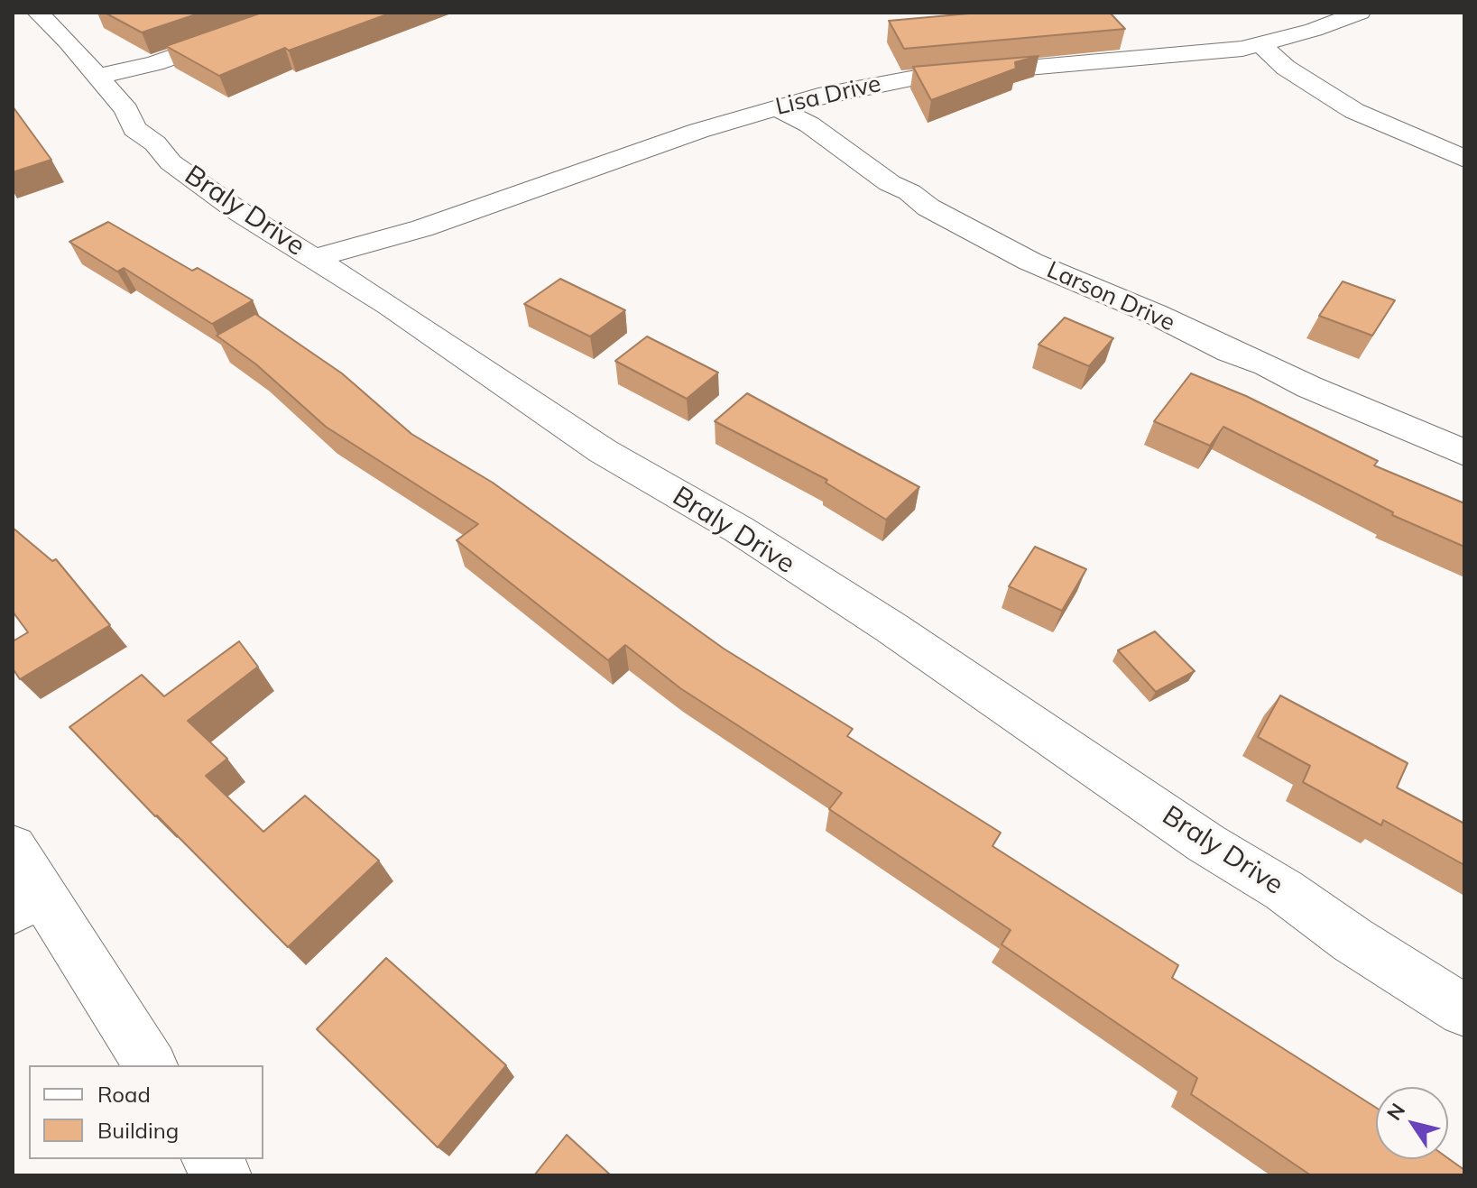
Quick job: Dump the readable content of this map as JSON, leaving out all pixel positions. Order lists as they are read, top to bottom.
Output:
{
  "streets": {
    "street": ["Lisa Drive", "Braly Drive", "Larson Drive"]
  },
  "crossings": [
    ["Lisa Drive", "Braly Drive"],
    ["Lisa Drive", "Larson Drive"]
  ],
  "legend": ["Road", "Building"],
  "north": "top left"
}
